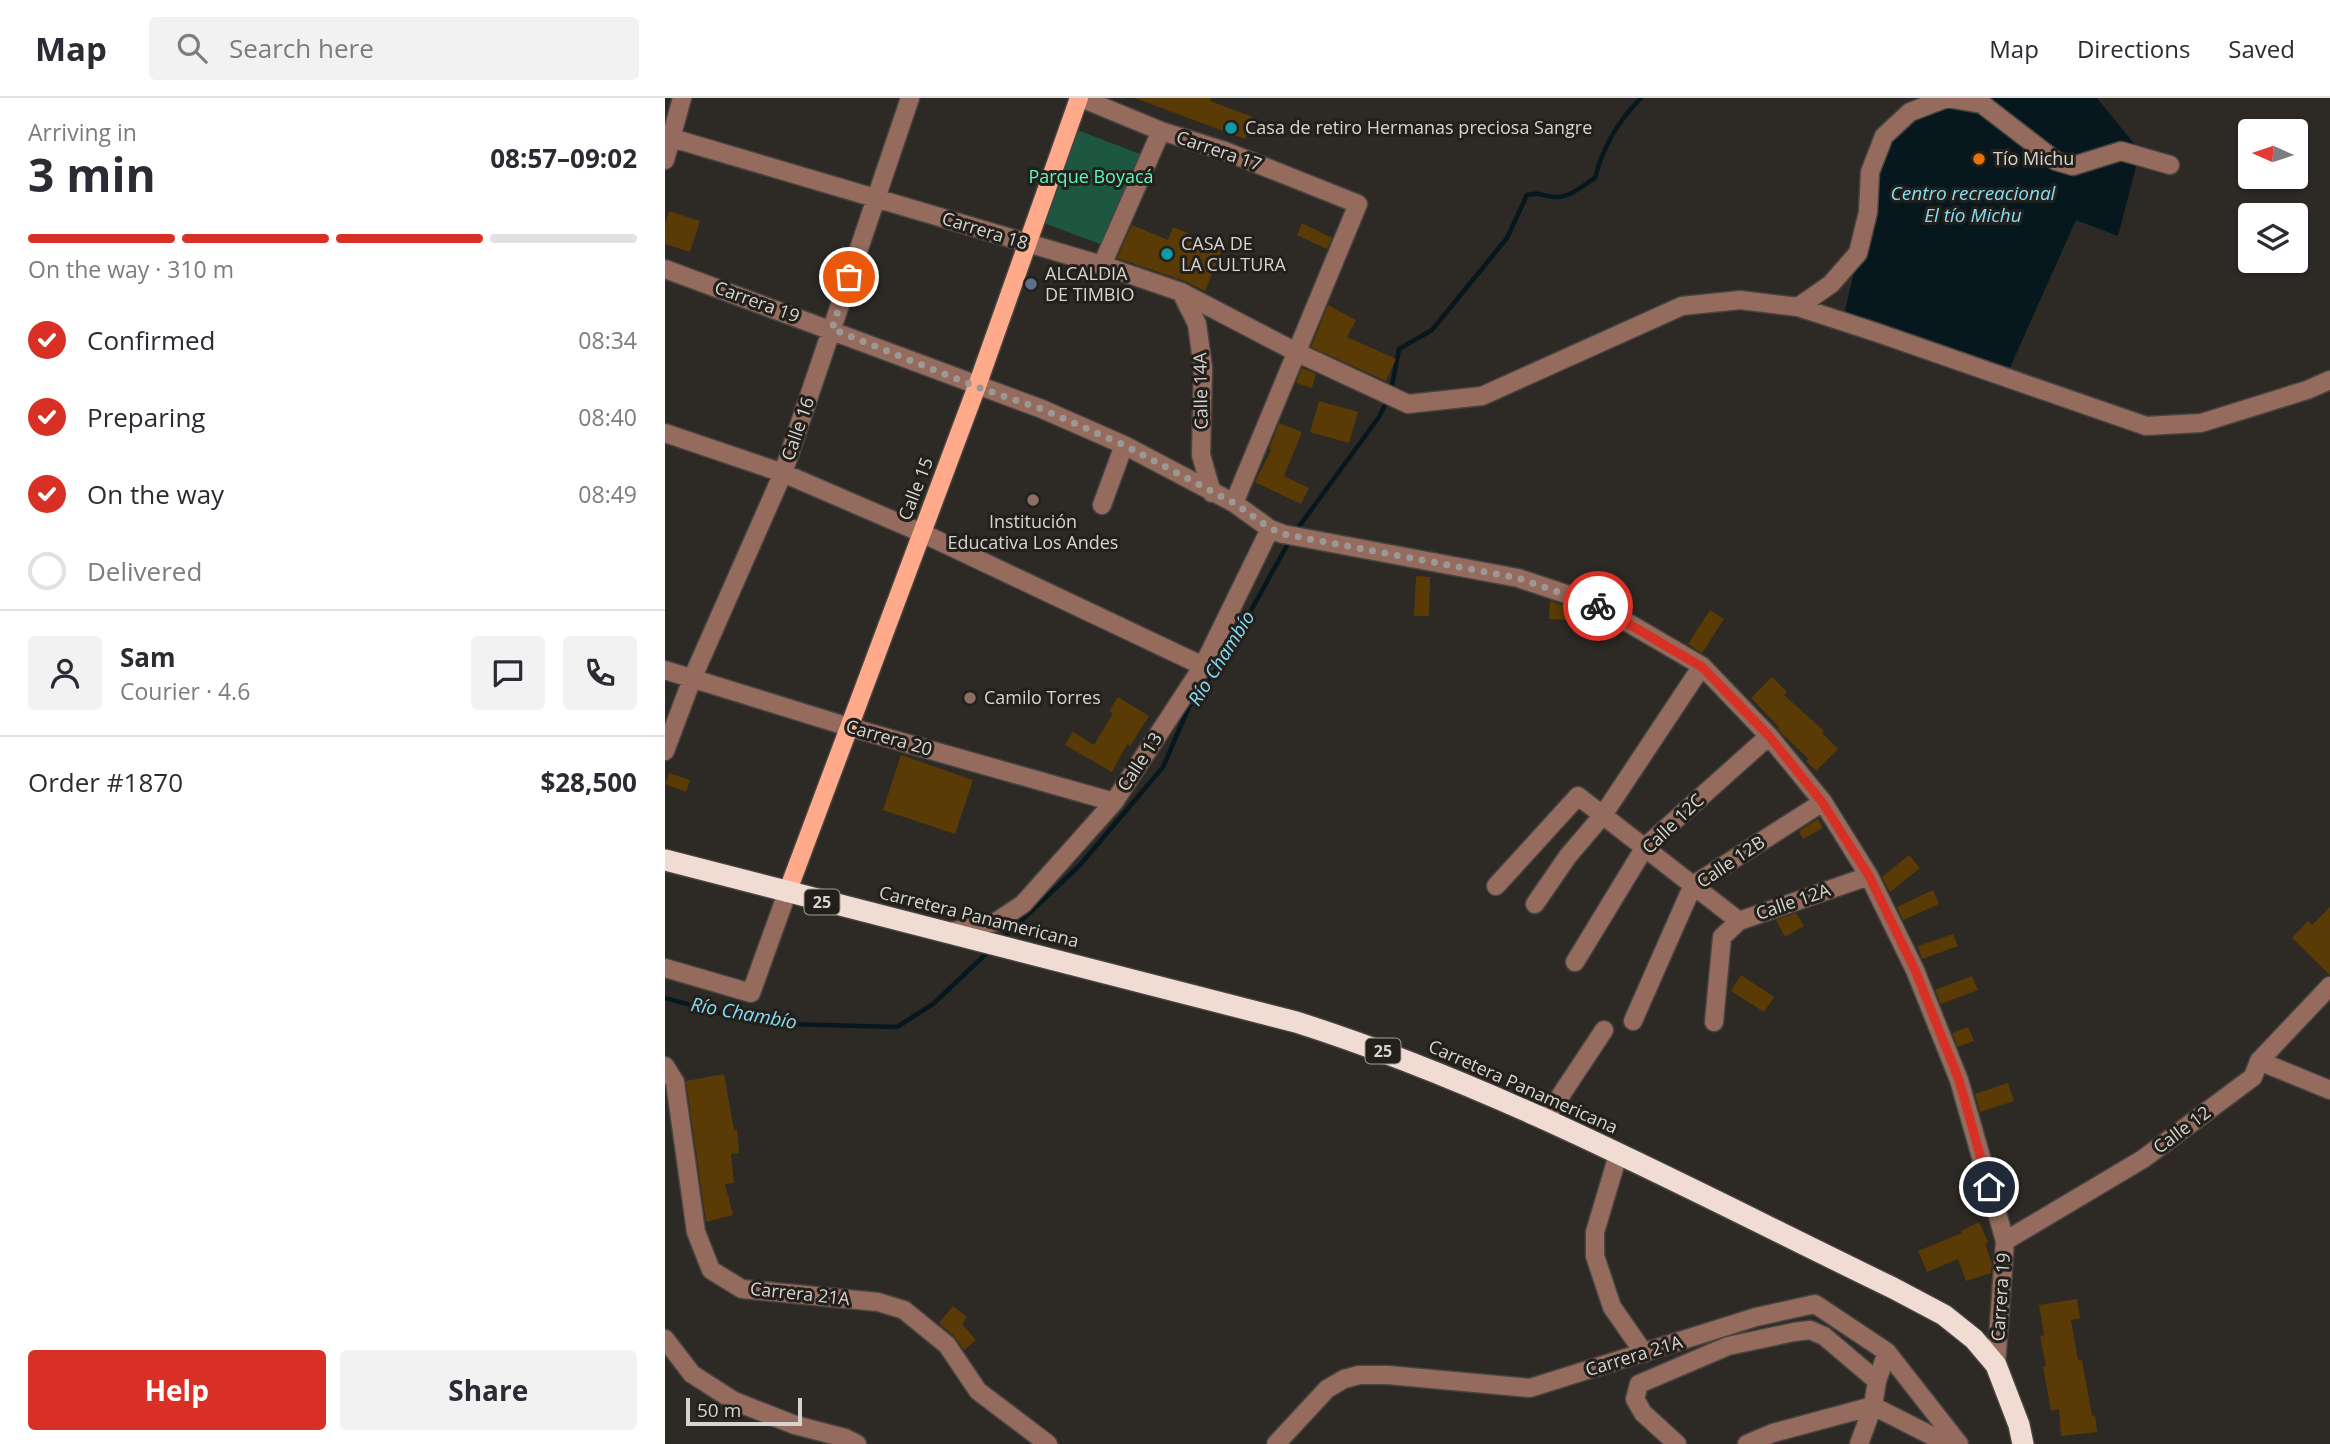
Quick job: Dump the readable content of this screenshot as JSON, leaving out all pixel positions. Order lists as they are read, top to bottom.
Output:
{
  "streets": {
    "highway": ["25", "Carretera Panamericana"],
    "main road": ["Calle 15"],
    "street": [
      "Carrera 17",
      "Carrera 18",
      "Carrera 19",
      "Calle 14A",
      "Calle 16",
      "Carrera 20",
      "Calle 13",
      "Calle 12C",
      "Calle 12B",
      "Calle 12A",
      "Calle 12",
      "Carrera 21A"
    ]
  },
  "crossings": [
    ["Carrera 17", "Carrera 18"],
    ["Carrera 17", "Calle 15"],
    ["Carrera 18", "Calle 14A"],
    ["Carrera 18", "Calle 16"],
    ["Carrera 18", "Calle 15"],
    ["Carrera 19", "Calle 14A"],
    ["Carrera 19", "Calle 16"],
    ["Carrera 19", "Calle 15"],
    ["Carrera 19", "Calle 13"],
    ["Carrera 19", "Calle 12C"],
    ["Carrera 19", "Calle 12B"],
    ["Carrera 19", "Calle 12A"],
    ["Carrera 19", "Carretera Panamericana"],
    ["Carrera 19", "Calle 12"],
    ["Calle 16", "Carrera 20"],
    ["Calle 15", "Carrera 20"],
    ["Calle 15", "Carretera Panamericana"],
    ["Carrera 20", "Calle 13"],
    ["Calle 13", "Carretera Panamericana"]
  ],
  "water": ["Centro recreacional El tío Michu", "Río Chambío"],
  "parks": ["Parque Boyacá"],
  "places": [
    "Casa de retiro Hermanas preciosa Sangre",
    "Tío Michu",
    "CASA DE LA CULTURA",
    "ALCALDIA DE TIMBIO",
    "Institución Educativa Los Andes",
    "Camilo Torres"
  ],
  "scale_bar": "50 m",
  "north": "left",
  "page": {
    "header": "Map",
    "search": "Search here",
    "nav": ["Map", "Directions", "Saved"],
    "heading": ["3 min", "Arriving in", "08:57–09:02"],
    "panel": [
      "Sam",
      "Courier · 4.6",
      "Order #1870",
      "$28,500"
    ],
    "bar": "On the way · 310 m",
    "list": [
      ["Confirmed", "08:34"],
      ["Preparing", "08:40"],
      ["On the way", "08:49"],
      "Delivered"
    ],
    "buttons": ["Help", "Share"],
    "scale": "50 m"
  }
}
